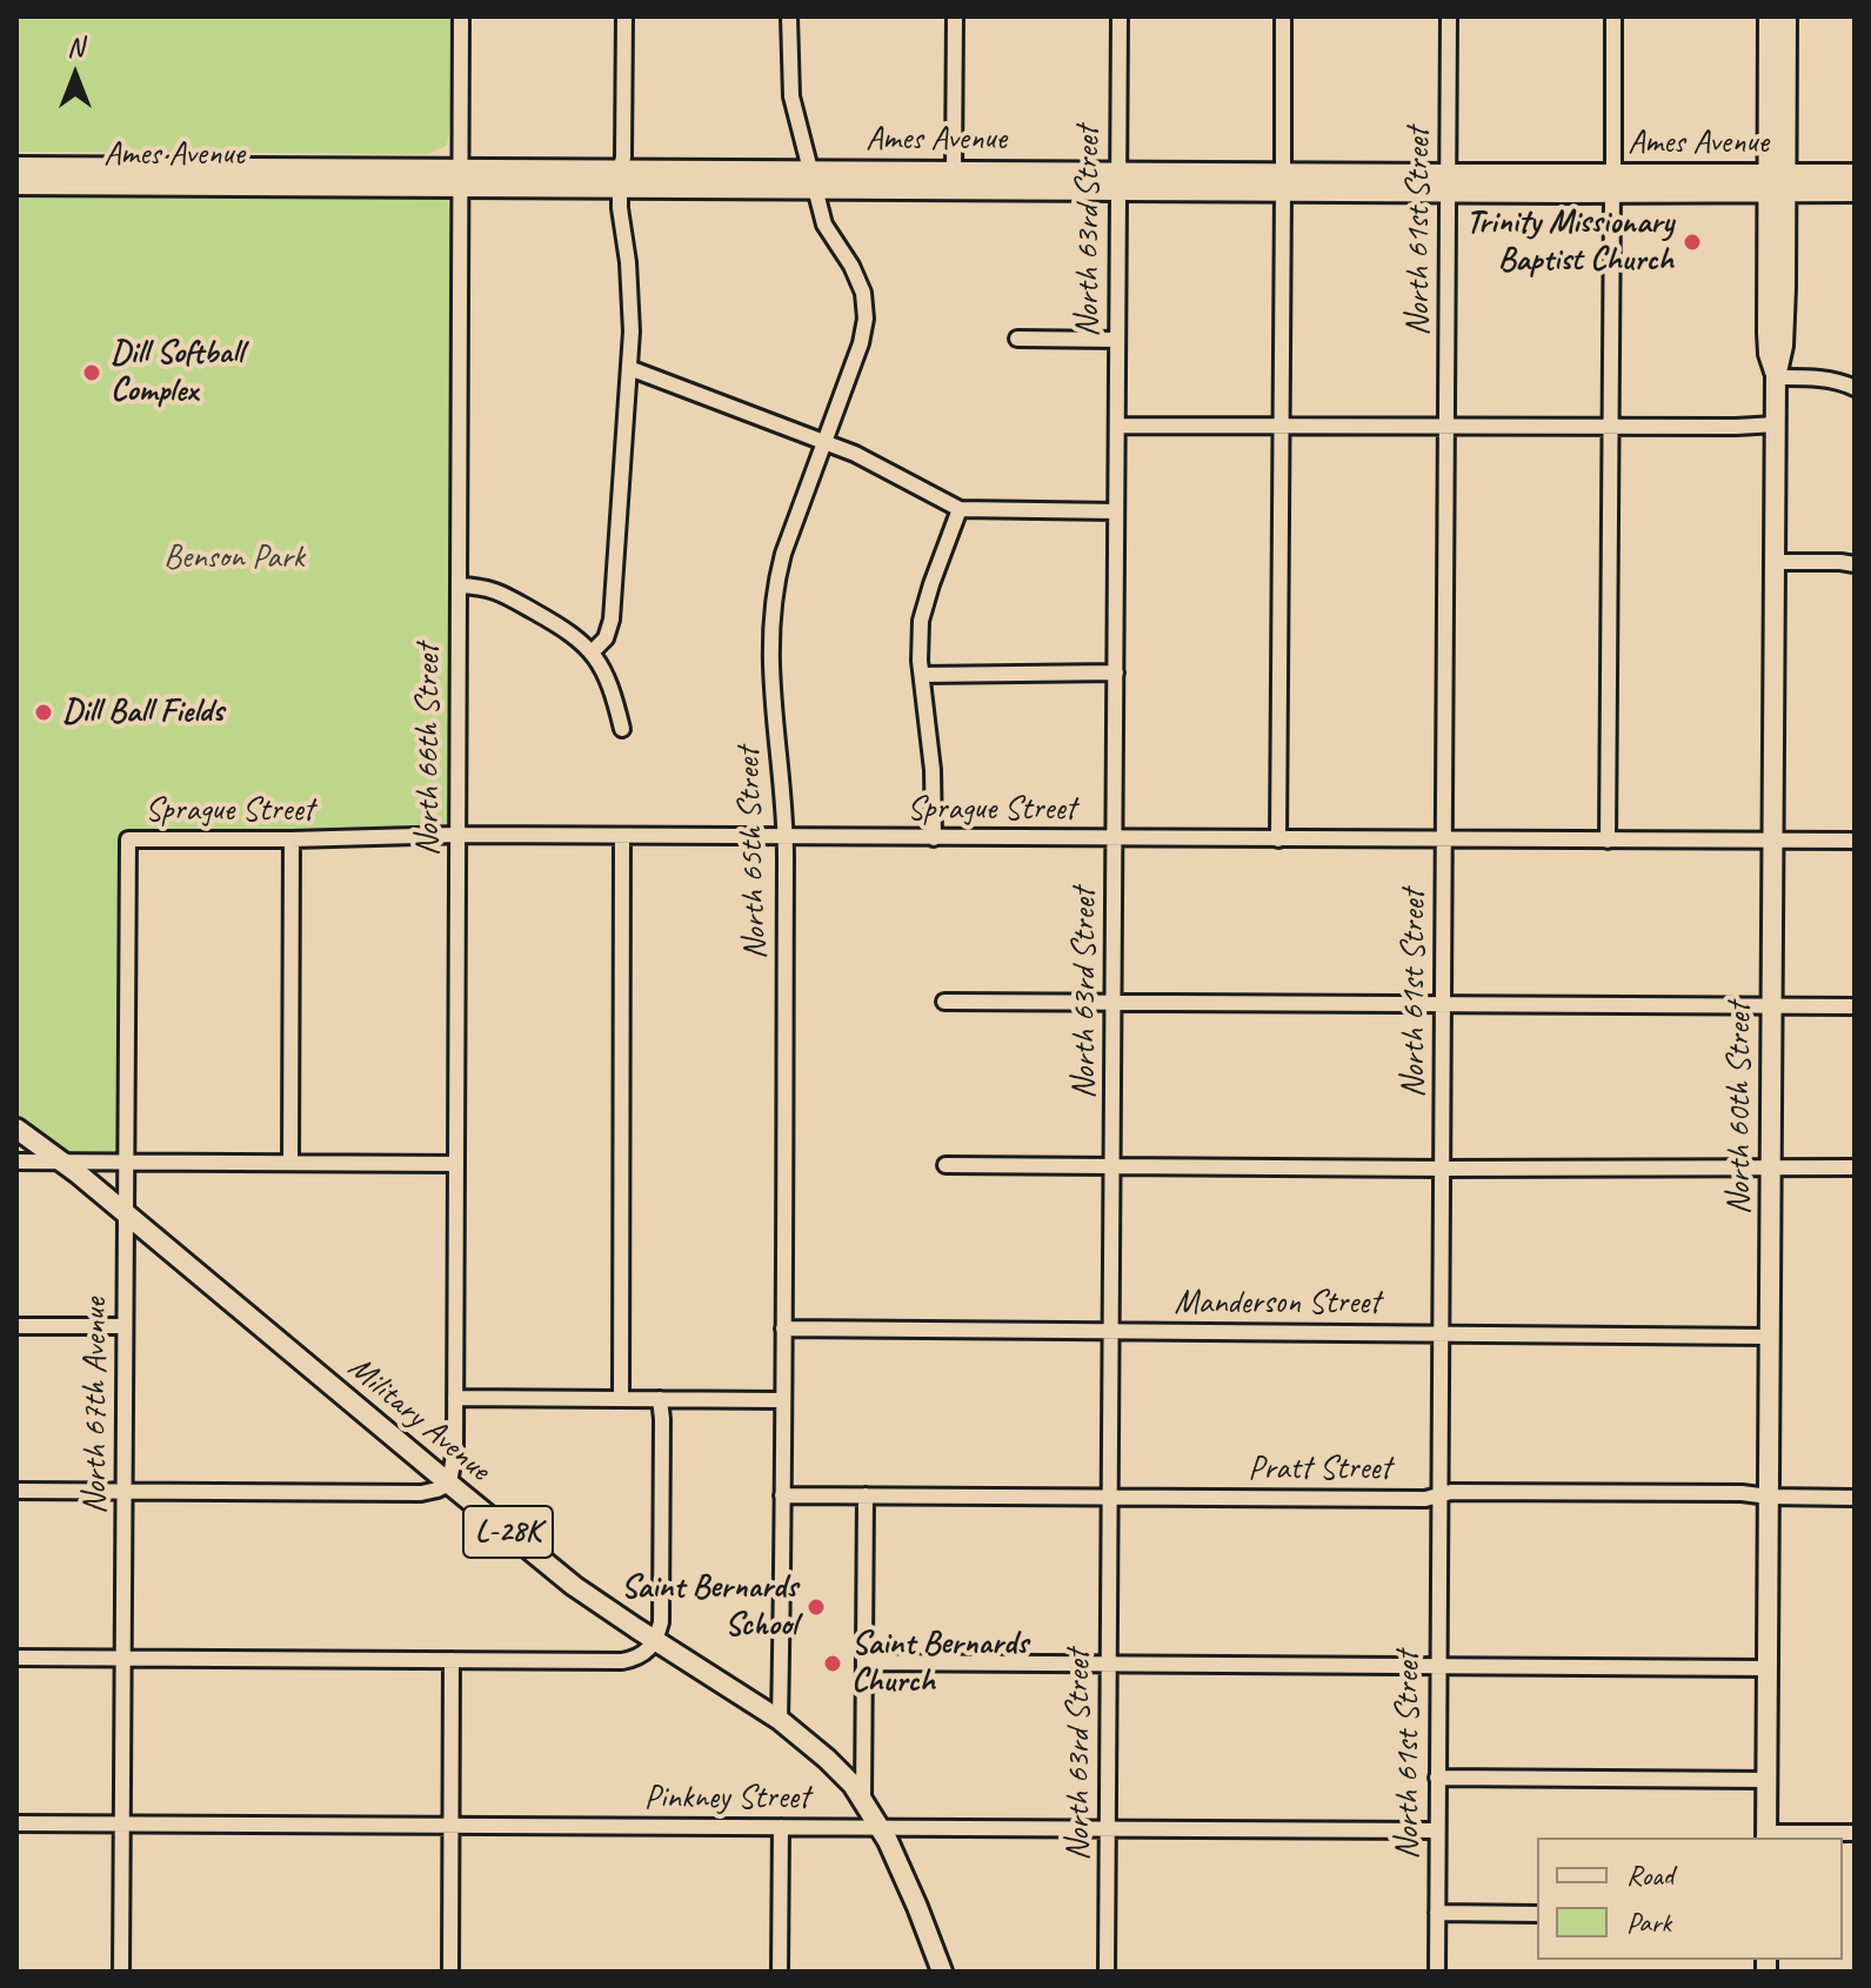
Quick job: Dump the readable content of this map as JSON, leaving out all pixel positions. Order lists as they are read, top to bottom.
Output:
{
  "streets": {
    "main road": [
      "Ames Avenue",
      "North 60th Street",
      "Military Avenue",
      "L-28K"
    ],
    "street": [
      "North 63rd Street",
      "North 61st Street",
      "North 66th Street",
      "Sprague Street",
      "North 65th Street",
      "Manderson Street",
      "North 67th Avenue",
      "Pratt Street",
      "Pinkney Street"
    ]
  },
  "crossings": [
    ["Ames Avenue", "North 63rd Street"],
    ["Ames Avenue", "North 61st Street"],
    ["Ames Avenue", "North 66th Street"],
    ["Ames Avenue", "North 65th Street"],
    ["Ames Avenue", "North 60th Street"],
    ["North 63rd Street", "Sprague Street"],
    ["North 63rd Street", "Manderson Street"],
    ["North 63rd Street", "Pratt Street"],
    ["North 63rd Street", "Pinkney Street"],
    ["North 61st Street", "Sprague Street"],
    ["North 61st Street", "Manderson Street"],
    ["North 61st Street", "Pratt Street"],
    ["North 61st Street", "Pinkney Street"],
    ["North 66th Street", "Sprague Street"],
    ["North 66th Street", "Military Avenue"],
    ["Sprague Street", "North 65th Street"],
    ["Sprague Street", "North 60th Street"],
    ["Sprague Street", "North 67th Avenue"],
    ["North 65th Street", "Manderson Street"],
    ["North 65th Street", "Military Avenue"],
    ["North 65th Street", "Pratt Street"],
    ["North 60th Street", "Manderson Street"],
    ["North 60th Street", "Pratt Street"],
    ["North 67th Avenue", "Military Avenue"],
    ["North 67th Avenue", "Pinkney Street"],
    ["Military Avenue", "Pinkney Street"]
  ],
  "parks": ["Benson Park"],
  "places": [
    "Trinity Missionary Baptist Church",
    "Dill Softball Complex",
    "Dill Ball Fields",
    "Saint Bernards School",
    "Saint Bernards Church"
  ],
  "legend": ["Road", "Park"],
  "north": "top"
}
